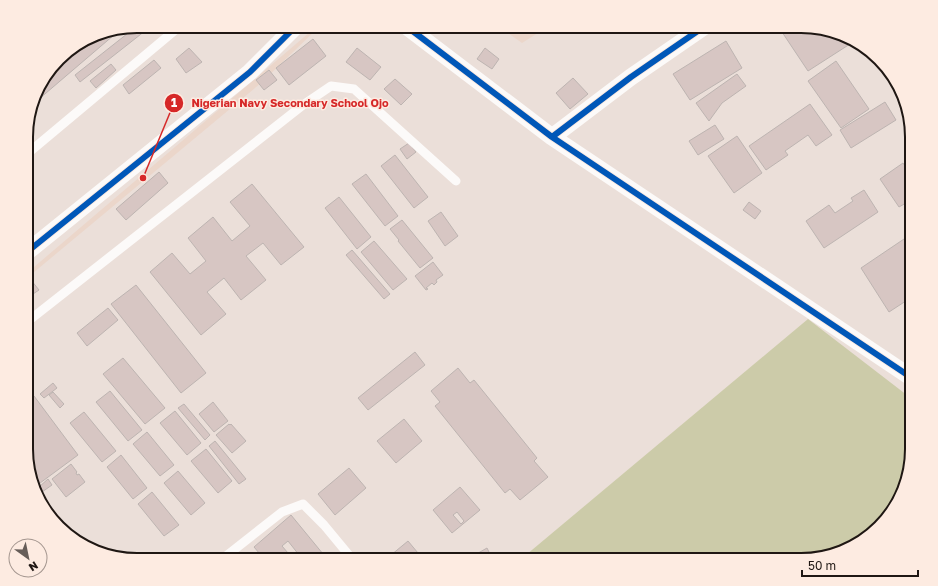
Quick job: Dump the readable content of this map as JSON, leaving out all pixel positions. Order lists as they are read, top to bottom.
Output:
{
  "places": ["Nigerian Navy Secondary School Ojo"],
  "scale_bar": "50 m",
  "north": "bottom right"
}
